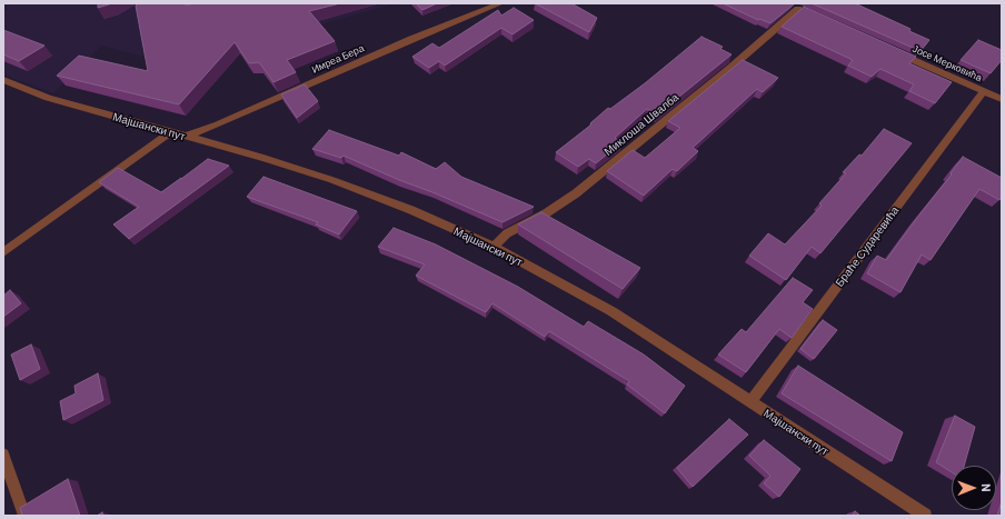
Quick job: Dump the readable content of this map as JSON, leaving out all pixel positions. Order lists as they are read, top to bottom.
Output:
{
  "streets": {
    "street": [
      "Имреа Бера",
      "Јосе Мерковића",
      "Миклоша Швалба",
      "Мајшански пут",
      "Браће Сударевића"
    ]
  },
  "crossings": [
    ["Имреа Бера", "Мајшански пут"],
    ["Јосе Мерковића", "Браће Сударевића"],
    ["Миклоша Швалба", "Мајшански пут"],
    ["Мајшански пут", "Браће Сударевића"]
  ],
  "north": "right"
}
